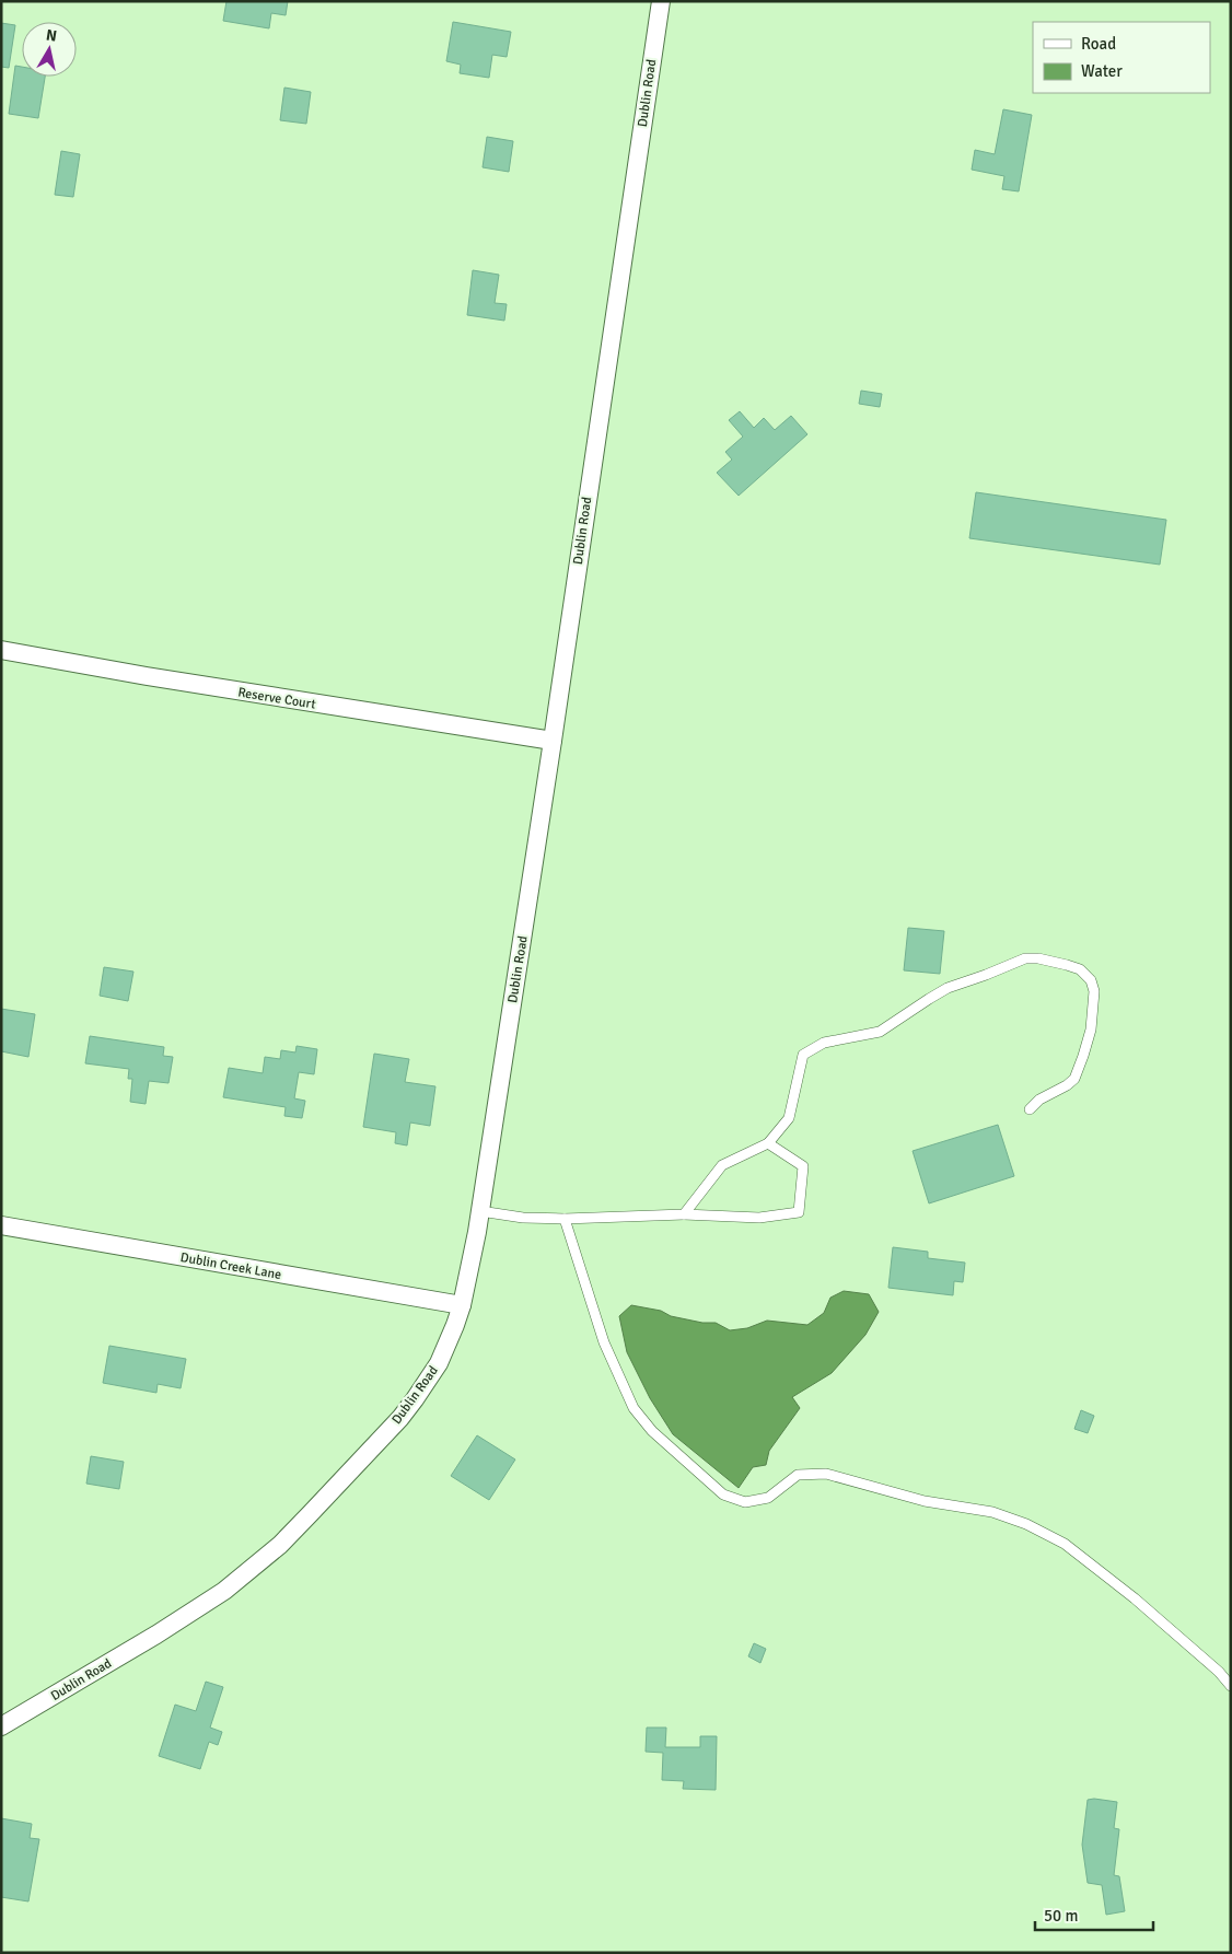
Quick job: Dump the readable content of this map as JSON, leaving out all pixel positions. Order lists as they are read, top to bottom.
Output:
{
  "streets": {
    "street": ["Dublin Road", "Reserve Court", "Dublin Creek Lane"]
  },
  "crossings": [
    ["Dublin Road", "Reserve Court"],
    ["Dublin Road", "Dublin Creek Lane"]
  ],
  "legend": ["Road", "Water"],
  "scale_bar": "50 m",
  "north": "top"
}
